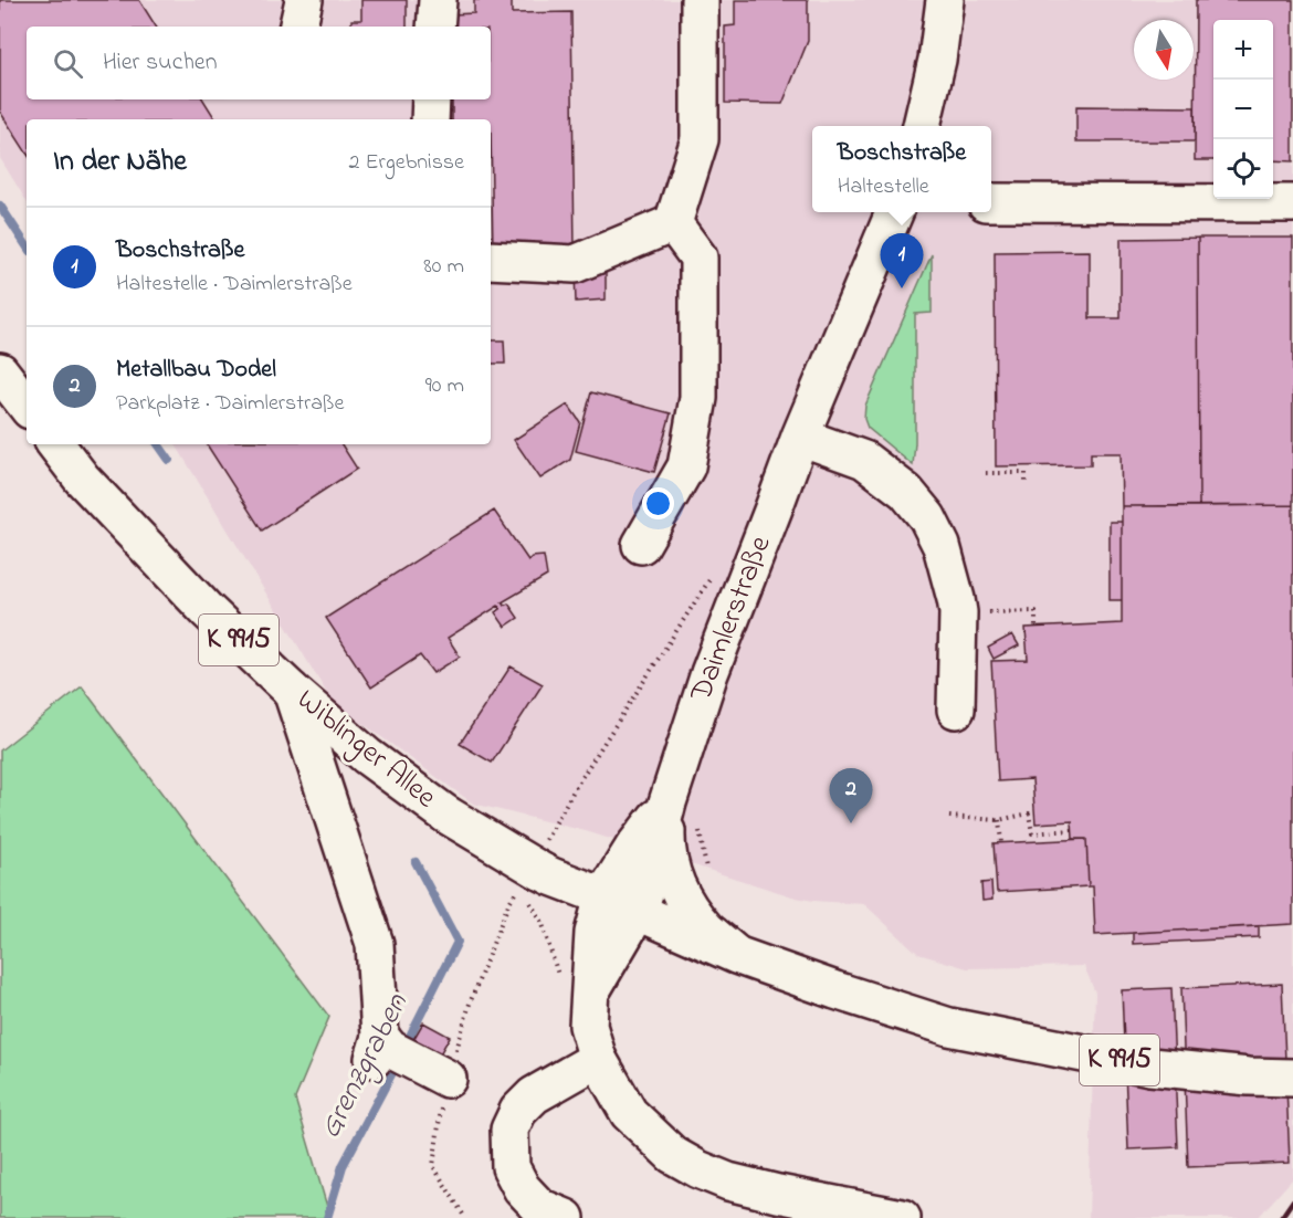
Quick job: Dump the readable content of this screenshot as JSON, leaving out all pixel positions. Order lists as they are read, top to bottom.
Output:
{
  "streets": {
    "main road": ["Daimlerstraße", "K 9915", "Wiblinger Allee"]
  },
  "crossings": [
    ["Daimlerstraße", "K 9915"],
    ["Daimlerstraße", "Wiblinger Allee"],
    ["K 9915", "Wiblinger Allee"]
  ],
  "water": ["Grenzgraben"],
  "north": "bottom",
  "page": {
    "map_buttons": ["+", "−"],
    "search": "Hier suchen",
    "heading": ["In der Nähe", "2 Ergebnisse"],
    "popup": ["Boschstraße", "Haltestelle"],
    "list": [
      {
        "mark": "1",
        "name": "Boschstraße",
        "note": "Haltestelle · Daimlerstraße",
        "value": "80 m"
      },
      {
        "mark": "2",
        "name": "Metallbau Dodel",
        "note": "Parkplatz · Daimlerstraße",
        "value": "90 m"
      }
    ],
    "pins": ["1", "2"]
  }
}
